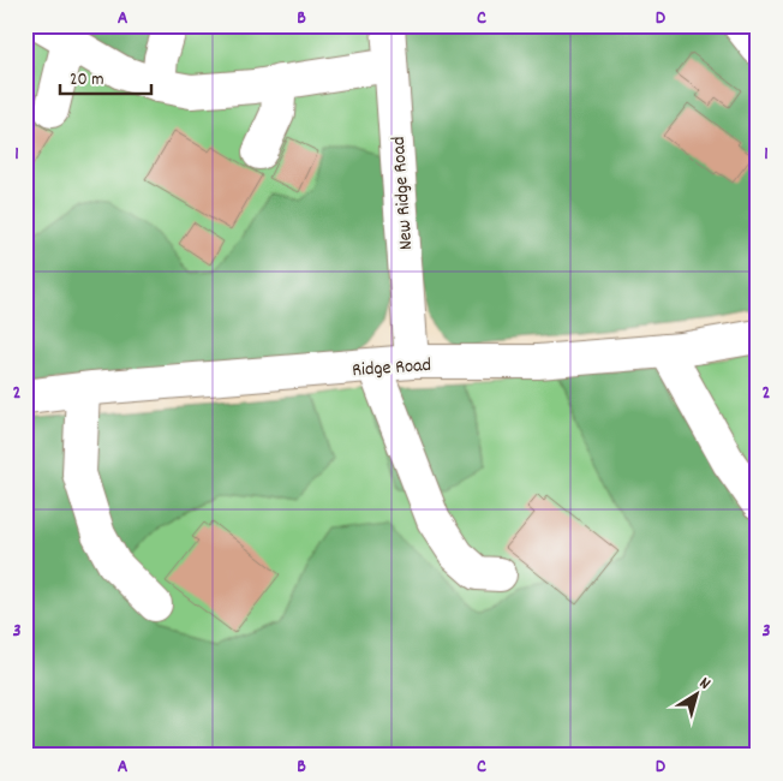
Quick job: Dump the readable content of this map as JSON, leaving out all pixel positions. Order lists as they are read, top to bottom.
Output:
{
  "streets": {
    "street": ["New Ridge Road", "Ridge Road"]
  },
  "crossings": [
    ["New Ridge Road", "Ridge Road"]
  ],
  "scale_bar": "20 m",
  "north": "top right",
  "grid": {
    "columns": [
      "A",
      "B",
      "C",
      "D"
    ],
    "rows": ["1", "2", "3"]
  }
}
